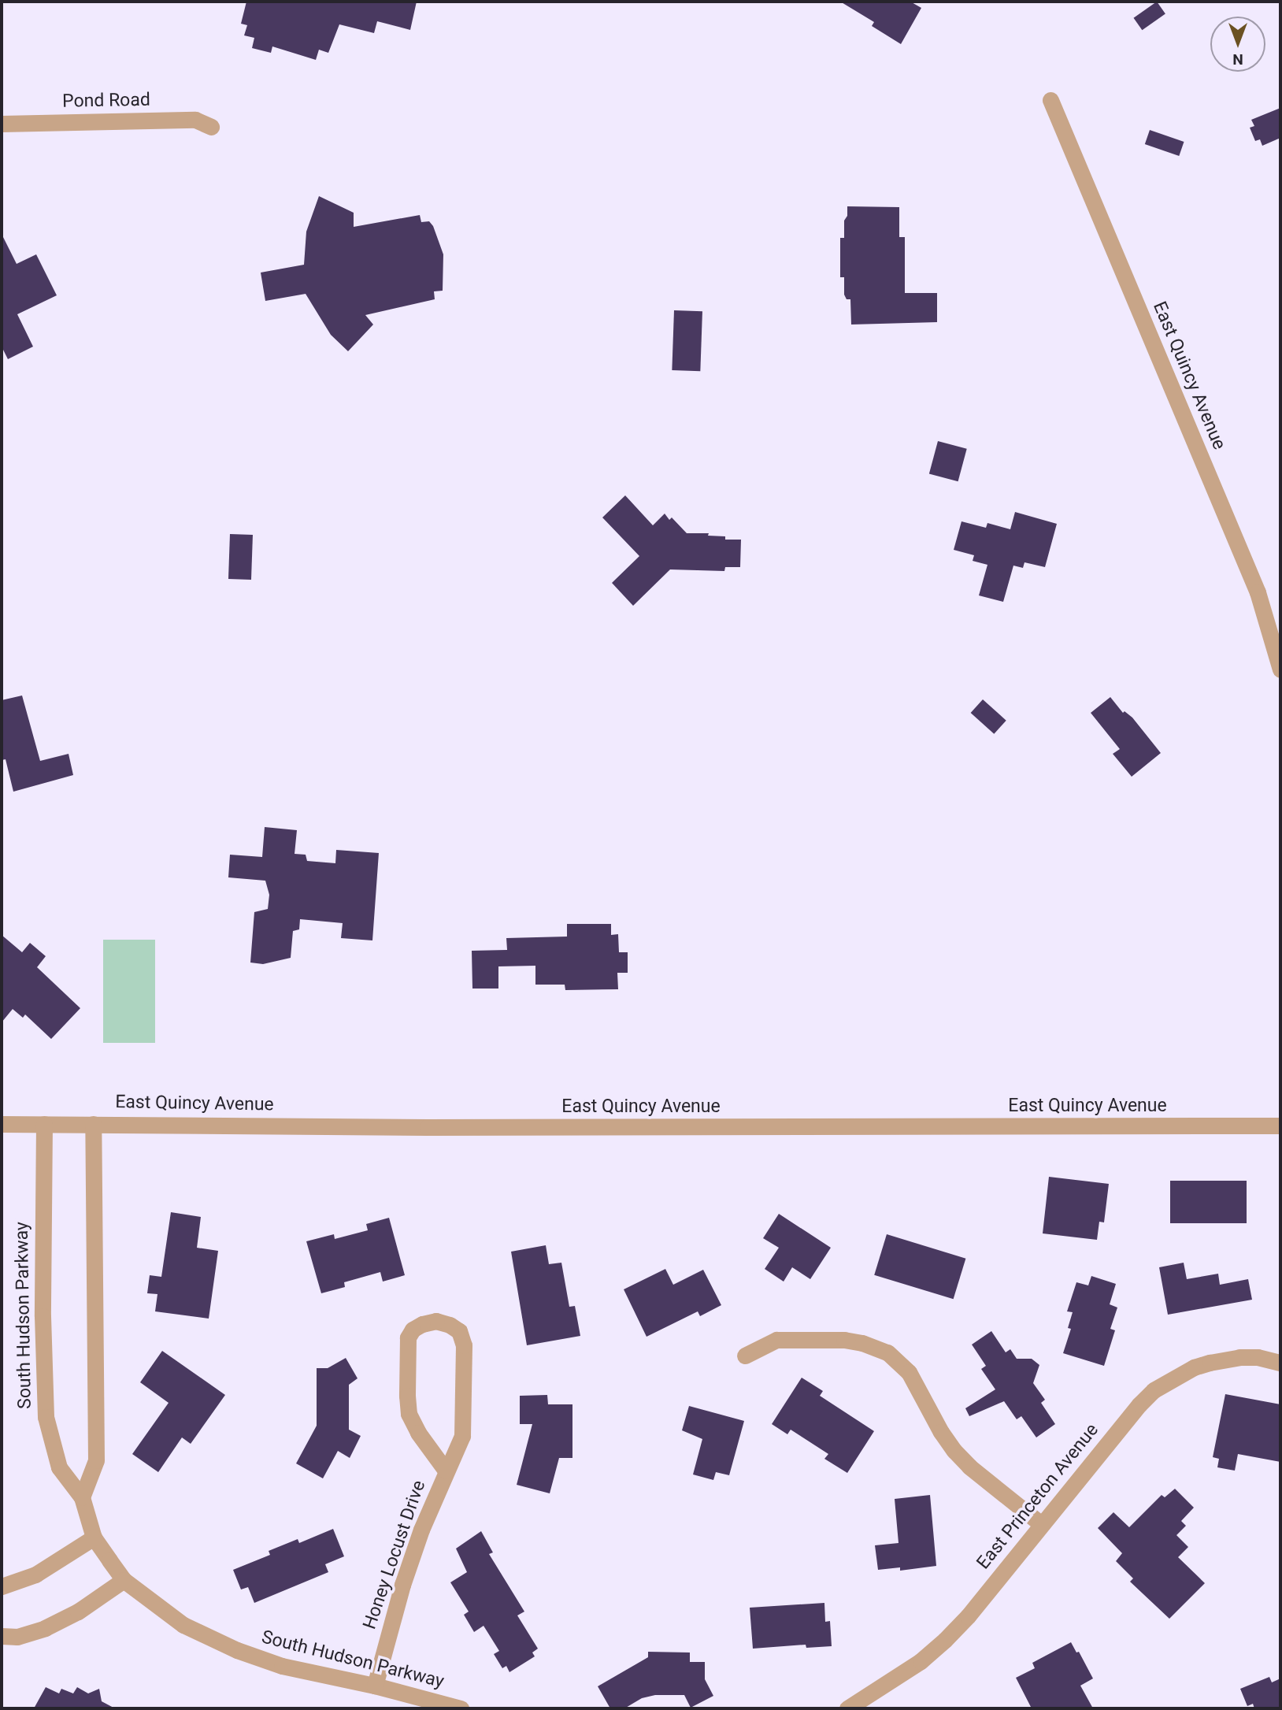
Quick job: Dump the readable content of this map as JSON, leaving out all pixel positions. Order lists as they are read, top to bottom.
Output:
{
  "streets": {
    "street": [
      "Pond Road",
      "East Quincy Avenue",
      "South Hudson Parkway",
      "East Princeton Avenue",
      "Honey Locust Drive"
    ]
  },
  "crossings": [
    ["East Quincy Avenue", "South Hudson Parkway"],
    ["South Hudson Parkway", "Honey Locust Drive"]
  ],
  "north": "bottom"
}
